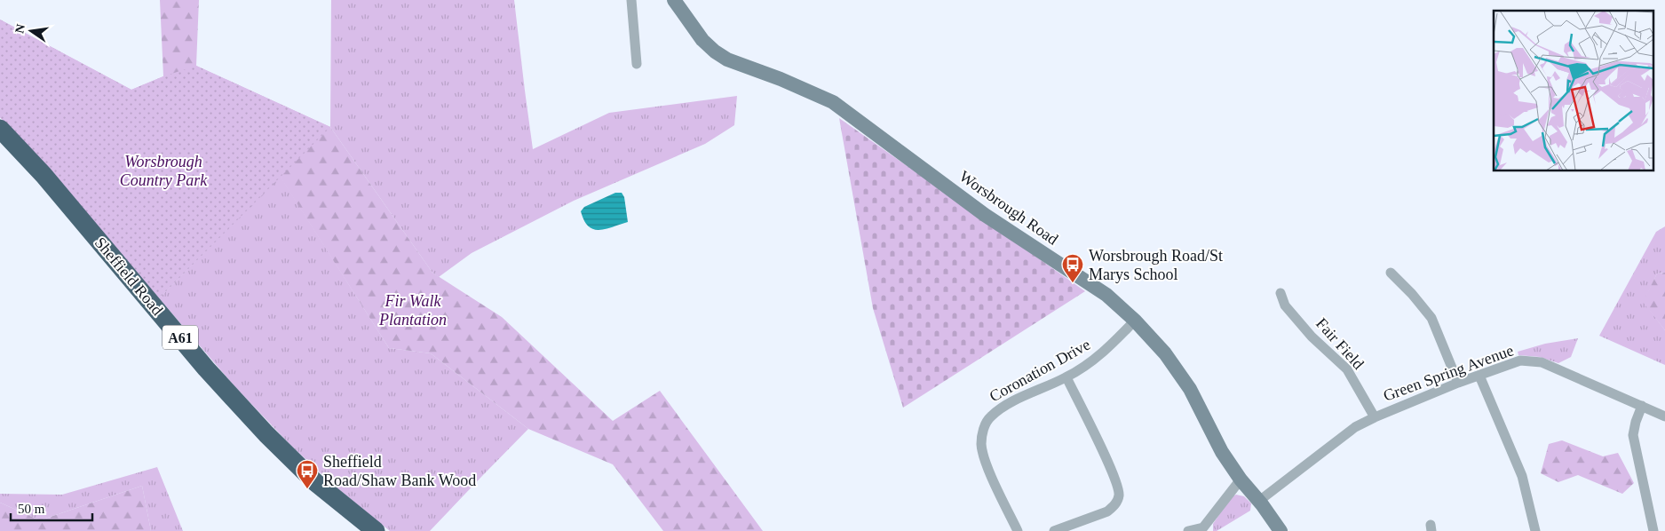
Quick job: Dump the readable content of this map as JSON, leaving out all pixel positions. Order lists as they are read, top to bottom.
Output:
{
  "streets": {
    "highway": ["Sheffield Road", "A61"],
    "street": [
      "Worsbrough Road",
      "Fair Field",
      "Coronation Drive",
      "Green Spring Avenue"
    ]
  },
  "crossings": [
    ["Worsbrough Road", "Coronation Drive"],
    ["Worsbrough Road", "Green Spring Avenue"],
    ["Fair Field", "Green Spring Avenue"]
  ],
  "parks": ["Worsbrough Country Park", "Fir Walk Plantation"],
  "places": {
    "bus stop": ["Worsbrough Road/St Marys School", "Sheffield Road/Shaw Bank Wood"]
  },
  "scale_bar": "50 m",
  "north": "left"
}
